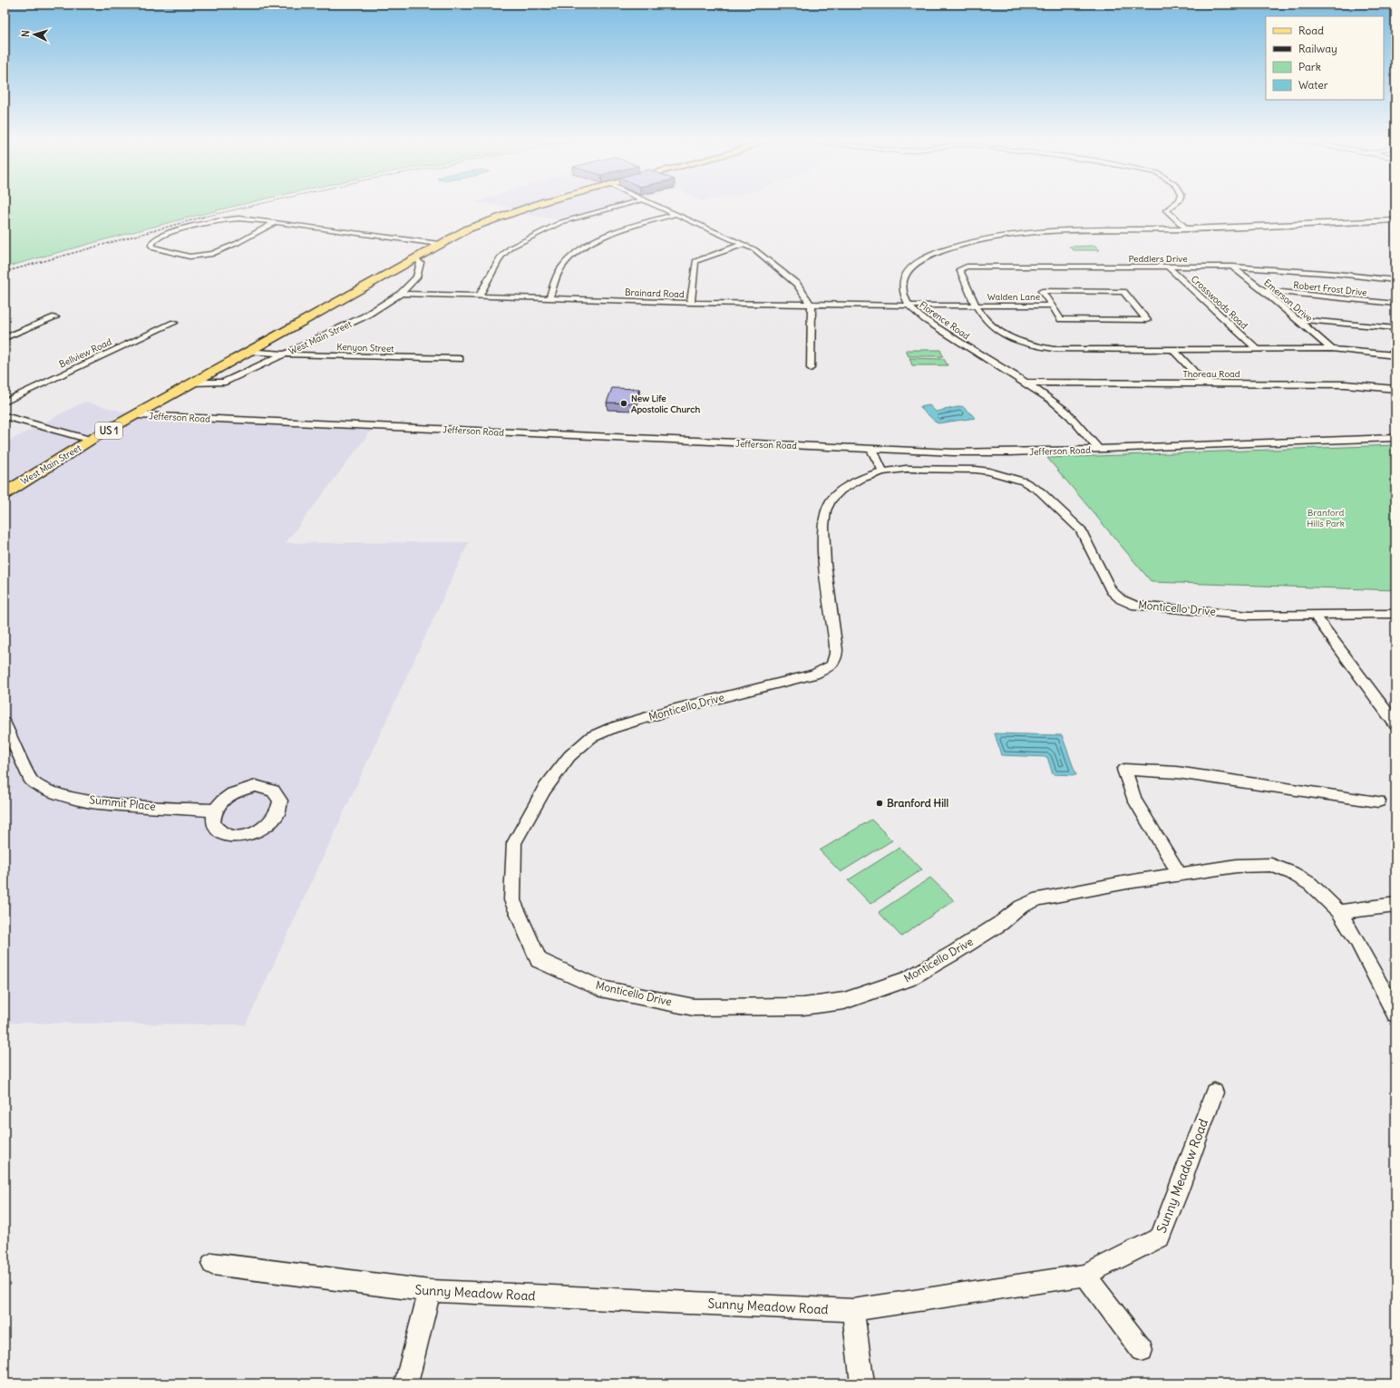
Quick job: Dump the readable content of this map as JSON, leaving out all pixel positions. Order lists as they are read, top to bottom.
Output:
{
  "streets": {
    "main road": ["West Main Street", "US 1"],
    "street": [
      "Peddlers Drive",
      "Robert Frost Drive",
      "Brainard Road",
      "Walden Lane",
      "Emerson Drive",
      "Crosswoods Road",
      "Florence Road",
      "Kenyon Street",
      "Bellview Road",
      "Thoreau Road",
      "Jefferson Road",
      "Monticello Drive",
      "Summit Place",
      "Sunny Meadow Road"
    ]
  },
  "crossings": [
    ["Peddlers Drive", "Walden Lane"],
    ["Peddlers Drive", "Emerson Drive"],
    ["Peddlers Drive", "Crosswoods Road"],
    ["Robert Frost Drive", "Emerson Drive"],
    ["Brainard Road", "Florence Road"],
    ["Brainard Road", "West Main Street"],
    ["Florence Road", "Thoreau Road"],
    ["Florence Road", "Jefferson Road"],
    ["West Main Street", "Kenyon Street"],
    ["West Main Street", "Jefferson Road"]
  ],
  "parks": ["Branford Hills Park"],
  "places": ["New Life Apostolic Church", "Branford Hill"],
  "legend": [
    "Road",
    "Railway",
    "Park",
    "Water"
  ],
  "north": "left"
}
